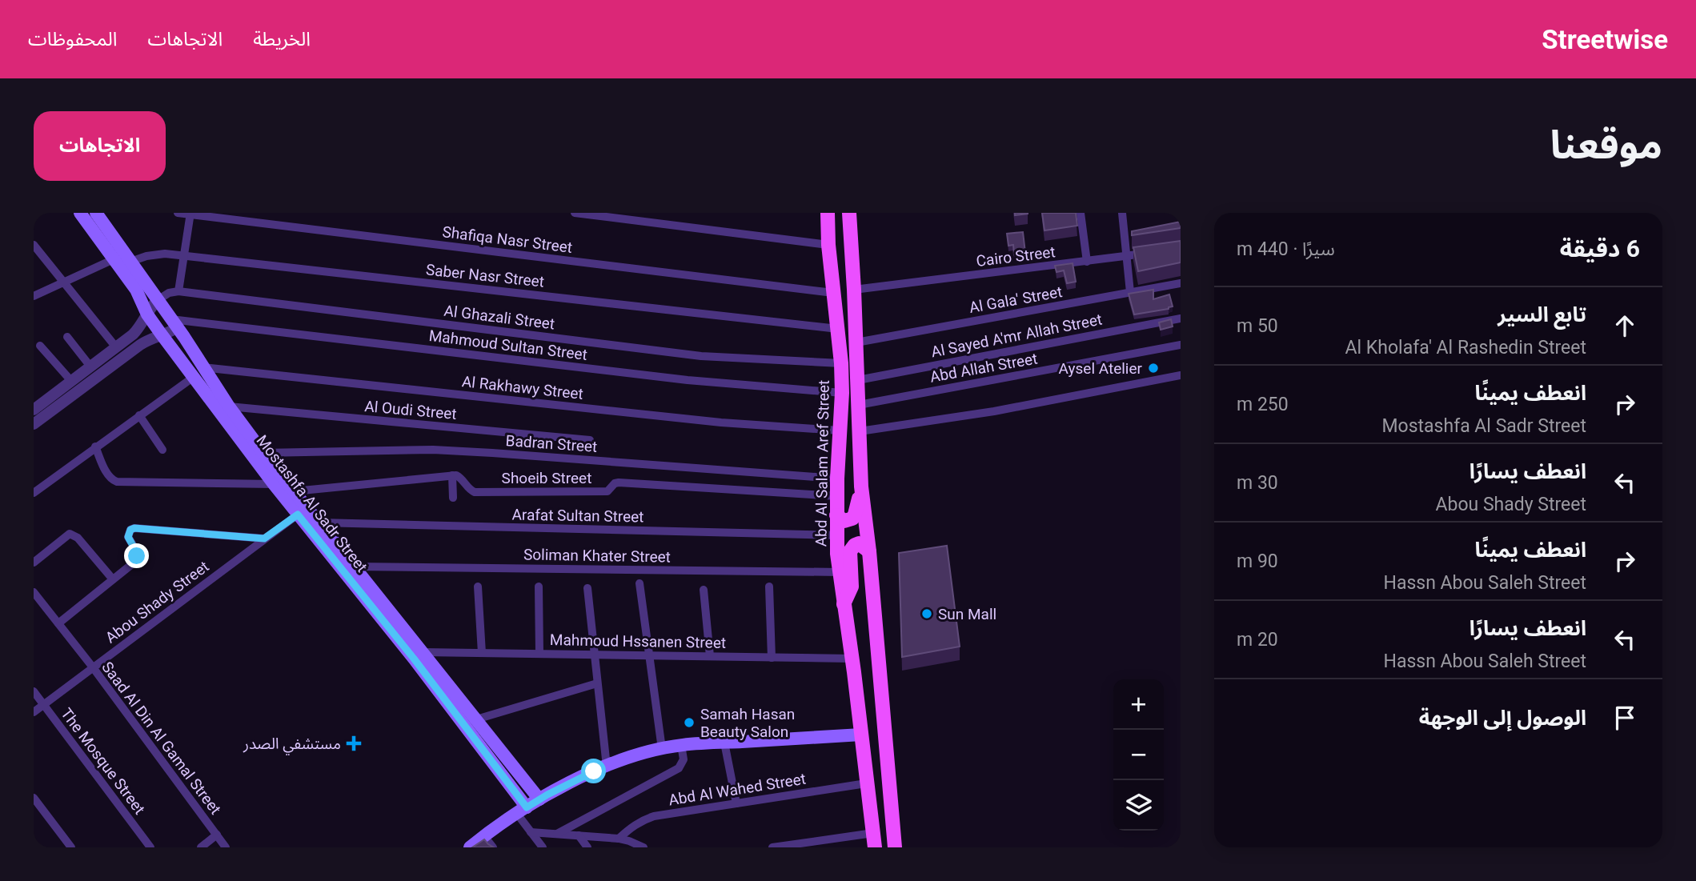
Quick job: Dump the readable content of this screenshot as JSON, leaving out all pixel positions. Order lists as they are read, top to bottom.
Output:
{
  "streets": {
    "main road": ["Abd Al Salam Aref Street", "Mostashfa Al Sadr Street"],
    "street": [
      "Shafiqa Nasr Street",
      "Cairo Street",
      "Saber Nasr Street",
      "Al Gala' Street",
      "Al Ghazali Street",
      "Al Sayed A'mr Allah Street",
      "Mahmoud Sultan Street",
      "Abd Allah Street",
      "Al Rakhawy Street",
      "Al Oudi Street",
      "Badran Street",
      "Shoeib Street",
      "Arafat Sultan Street",
      "Soliman Khater Street",
      "Abou Shady Street",
      "Mahmoud Hssanen Street",
      "Saad Al Din Al Gamal Street",
      "The Mosque Street",
      "Abd Al Wahed Street"
    ]
  },
  "crossings": [
    ["Shafiqa Nasr Street", "Abd Al Salam Aref Street"],
    ["Saber Nasr Street", "Abd Al Salam Aref Street"],
    ["Saber Nasr Street", "Mostashfa Al Sadr Street"],
    ["Al Ghazali Street", "Abd Al Salam Aref Street"],
    ["Mahmoud Sultan Street", "Abd Al Salam Aref Street"],
    ["Mahmoud Sultan Street", "Mostashfa Al Sadr Street"],
    ["Al Rakhawy Street", "Abd Al Salam Aref Street"],
    ["Al Rakhawy Street", "Mostashfa Al Sadr Street"],
    ["Al Oudi Street", "Mostashfa Al Sadr Street"],
    ["Badran Street", "Abd Al Salam Aref Street"],
    ["Badran Street", "Mostashfa Al Sadr Street"],
    ["Abd Al Salam Aref Street", "Shoeib Street"],
    ["Abd Al Salam Aref Street", "Arafat Sultan Street"],
    ["Abd Al Salam Aref Street", "Soliman Khater Street"],
    ["Abd Al Salam Aref Street", "Mahmoud Hssanen Street"],
    ["Abd Al Salam Aref Street", "Abd Al Wahed Street"],
    ["Mostashfa Al Sadr Street", "Arafat Sultan Street"],
    ["Mostashfa Al Sadr Street", "Soliman Khater Street"],
    ["Mostashfa Al Sadr Street", "Abou Shady Street"],
    ["Mostashfa Al Sadr Street", "Mahmoud Hssanen Street"],
    ["Abou Shady Street", "Saad Al Din Al Gamal Street"],
    ["Abou Shady Street", "The Mosque Street"]
  ],
  "places": {
    "other": ["Aysel Atelier", "Sun Mall", "Samah Hasan Beauty Salon"],
    "health": ["مستشفي الصدر"]
  },
  "page": {
    "header": "Streetwise",
    "nav": ["الخريطة", "الاتجاهات", "المحفوظات"],
    "title": "موقعنا",
    "buttons": "الاتجاهات",
    "heading": ["6 دقيقة", "سيرًا · 440 m"],
    "list": [
      ["تابع السير", "Al Kholafa' Al Rashedin Street", "50 m"],
      ["انعطف يمينًا", "Mostashfa Al Sadr Street", "250 m"],
      ["انعطف يسارًا", "Abou Shady Street", "30 m"],
      ["انعطف يمينًا", "Hassn Abou Saleh Street", "90 m"],
      ["انعطف يسارًا", "Hassn Abou Saleh Street", "20 m"],
      "الوصول إلى الوجهة"
    ],
    "map_buttons": ["+", "−"]
  }
}
